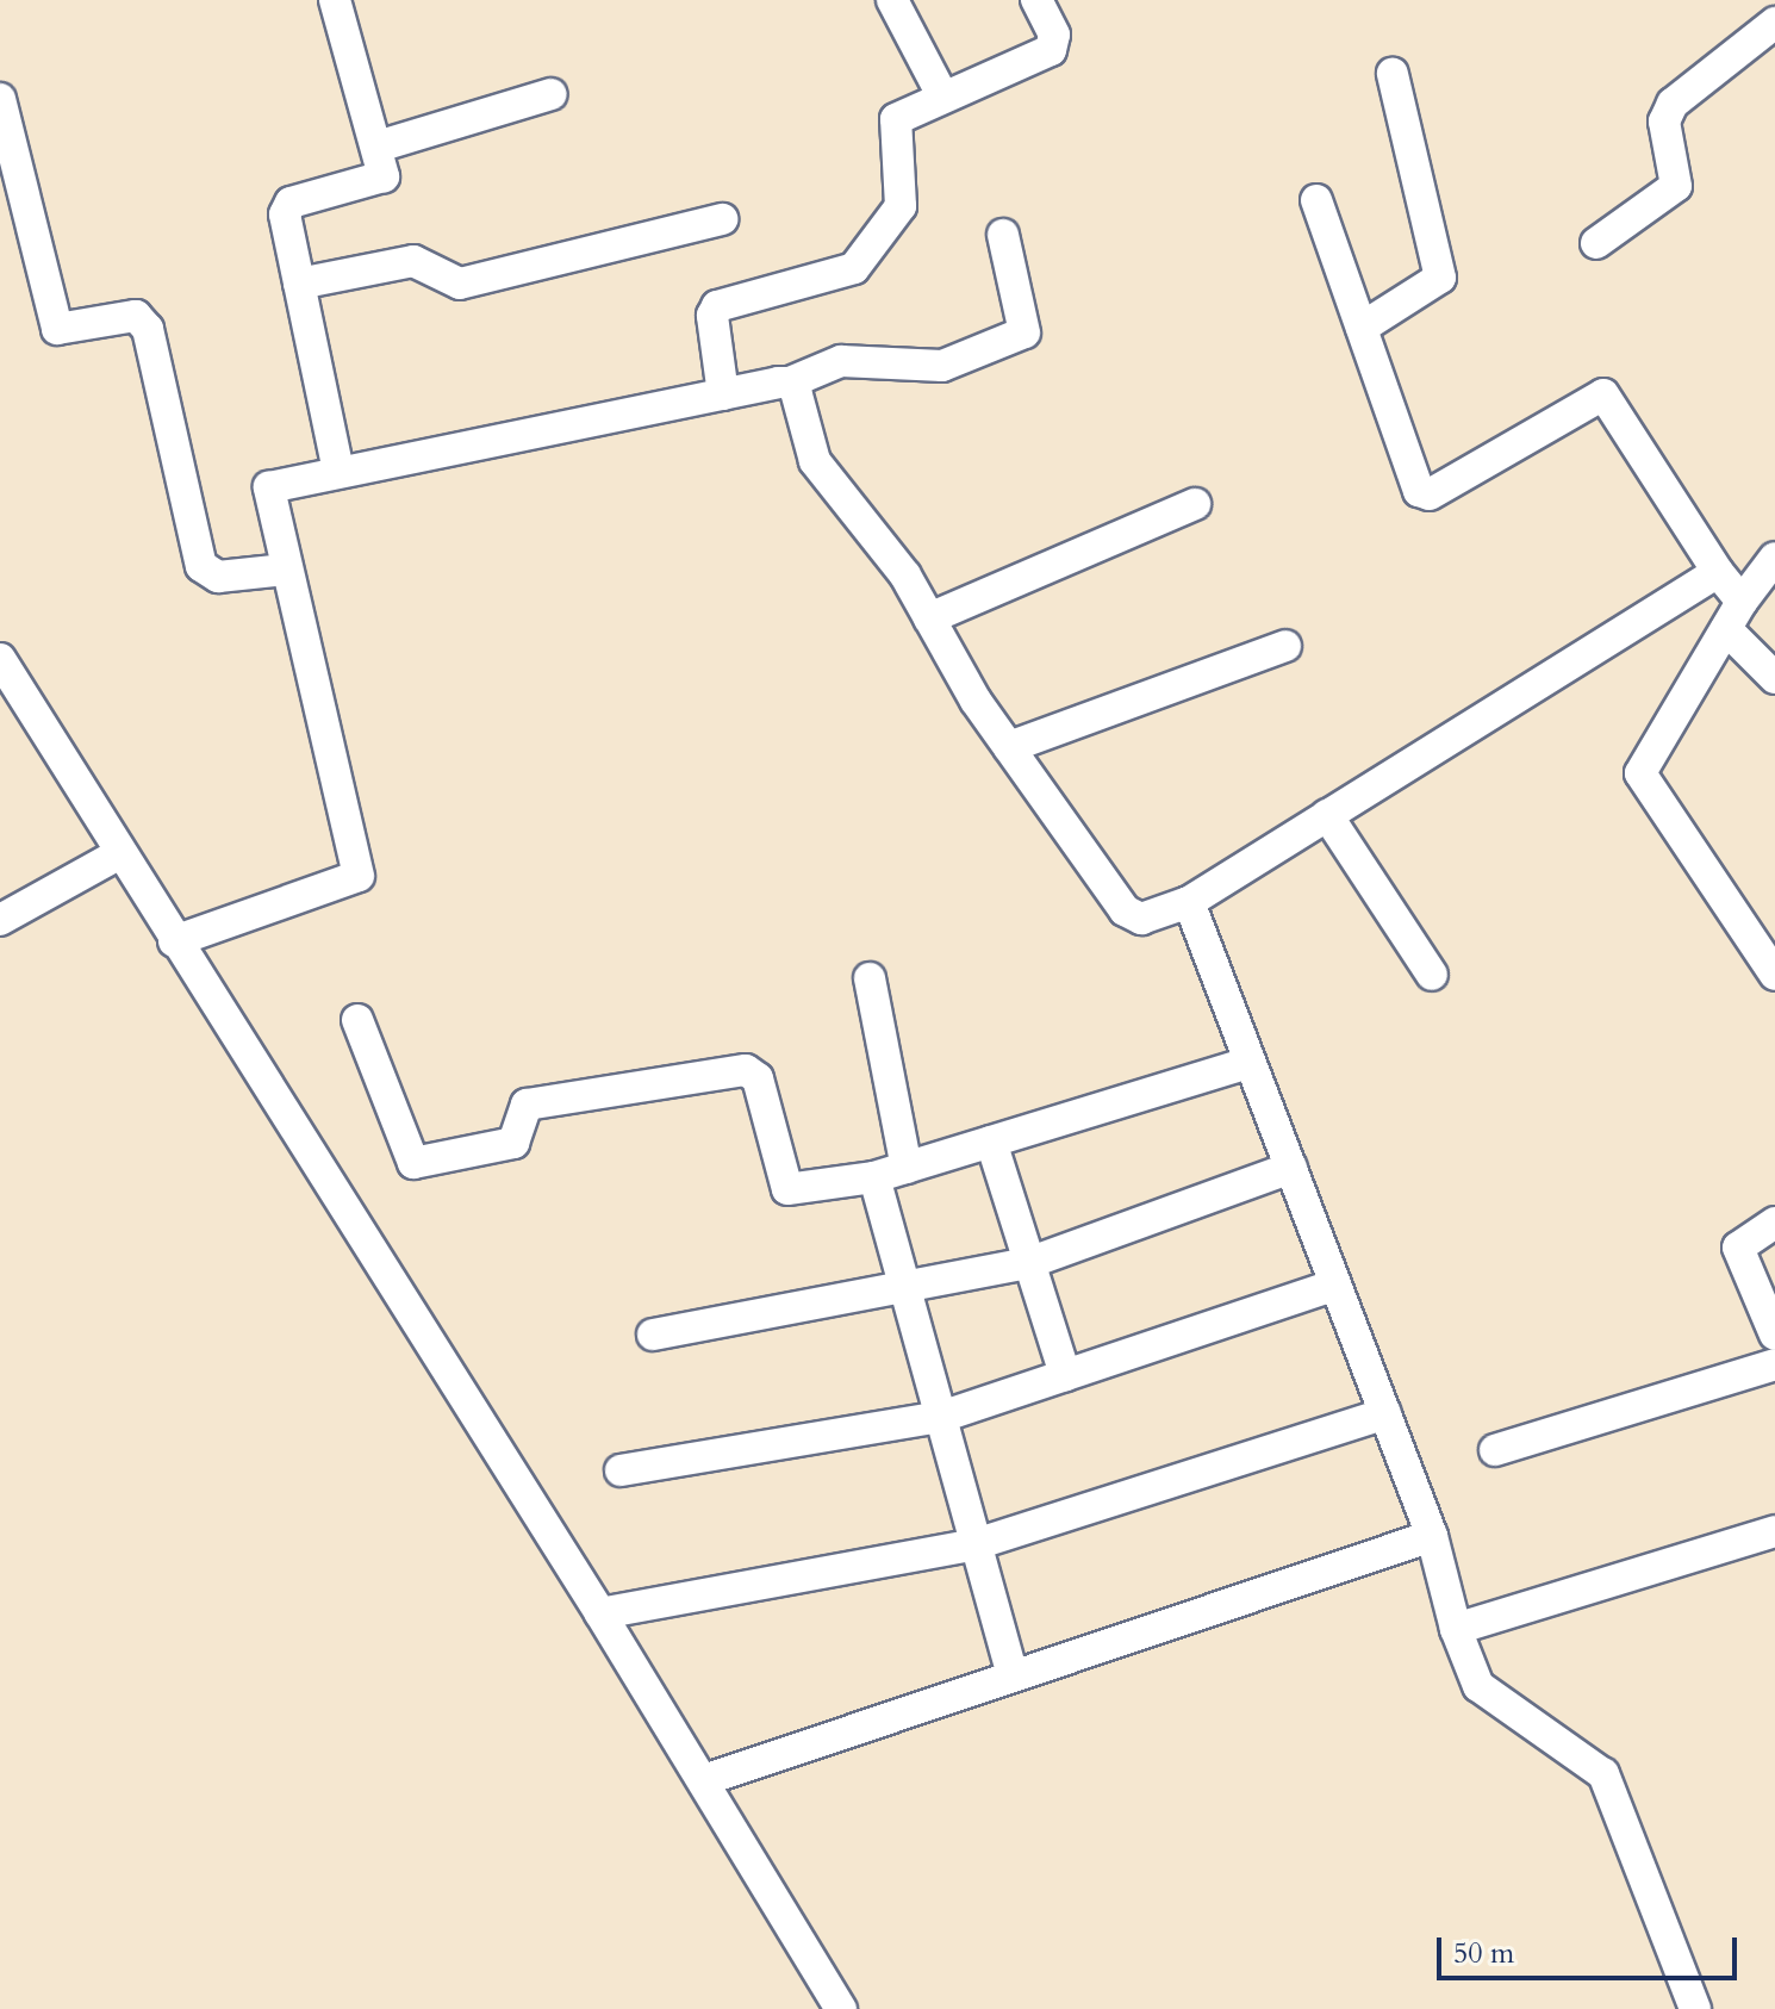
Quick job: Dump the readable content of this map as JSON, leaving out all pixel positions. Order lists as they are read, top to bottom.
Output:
{
  "scale_bar": "50 m"
}
